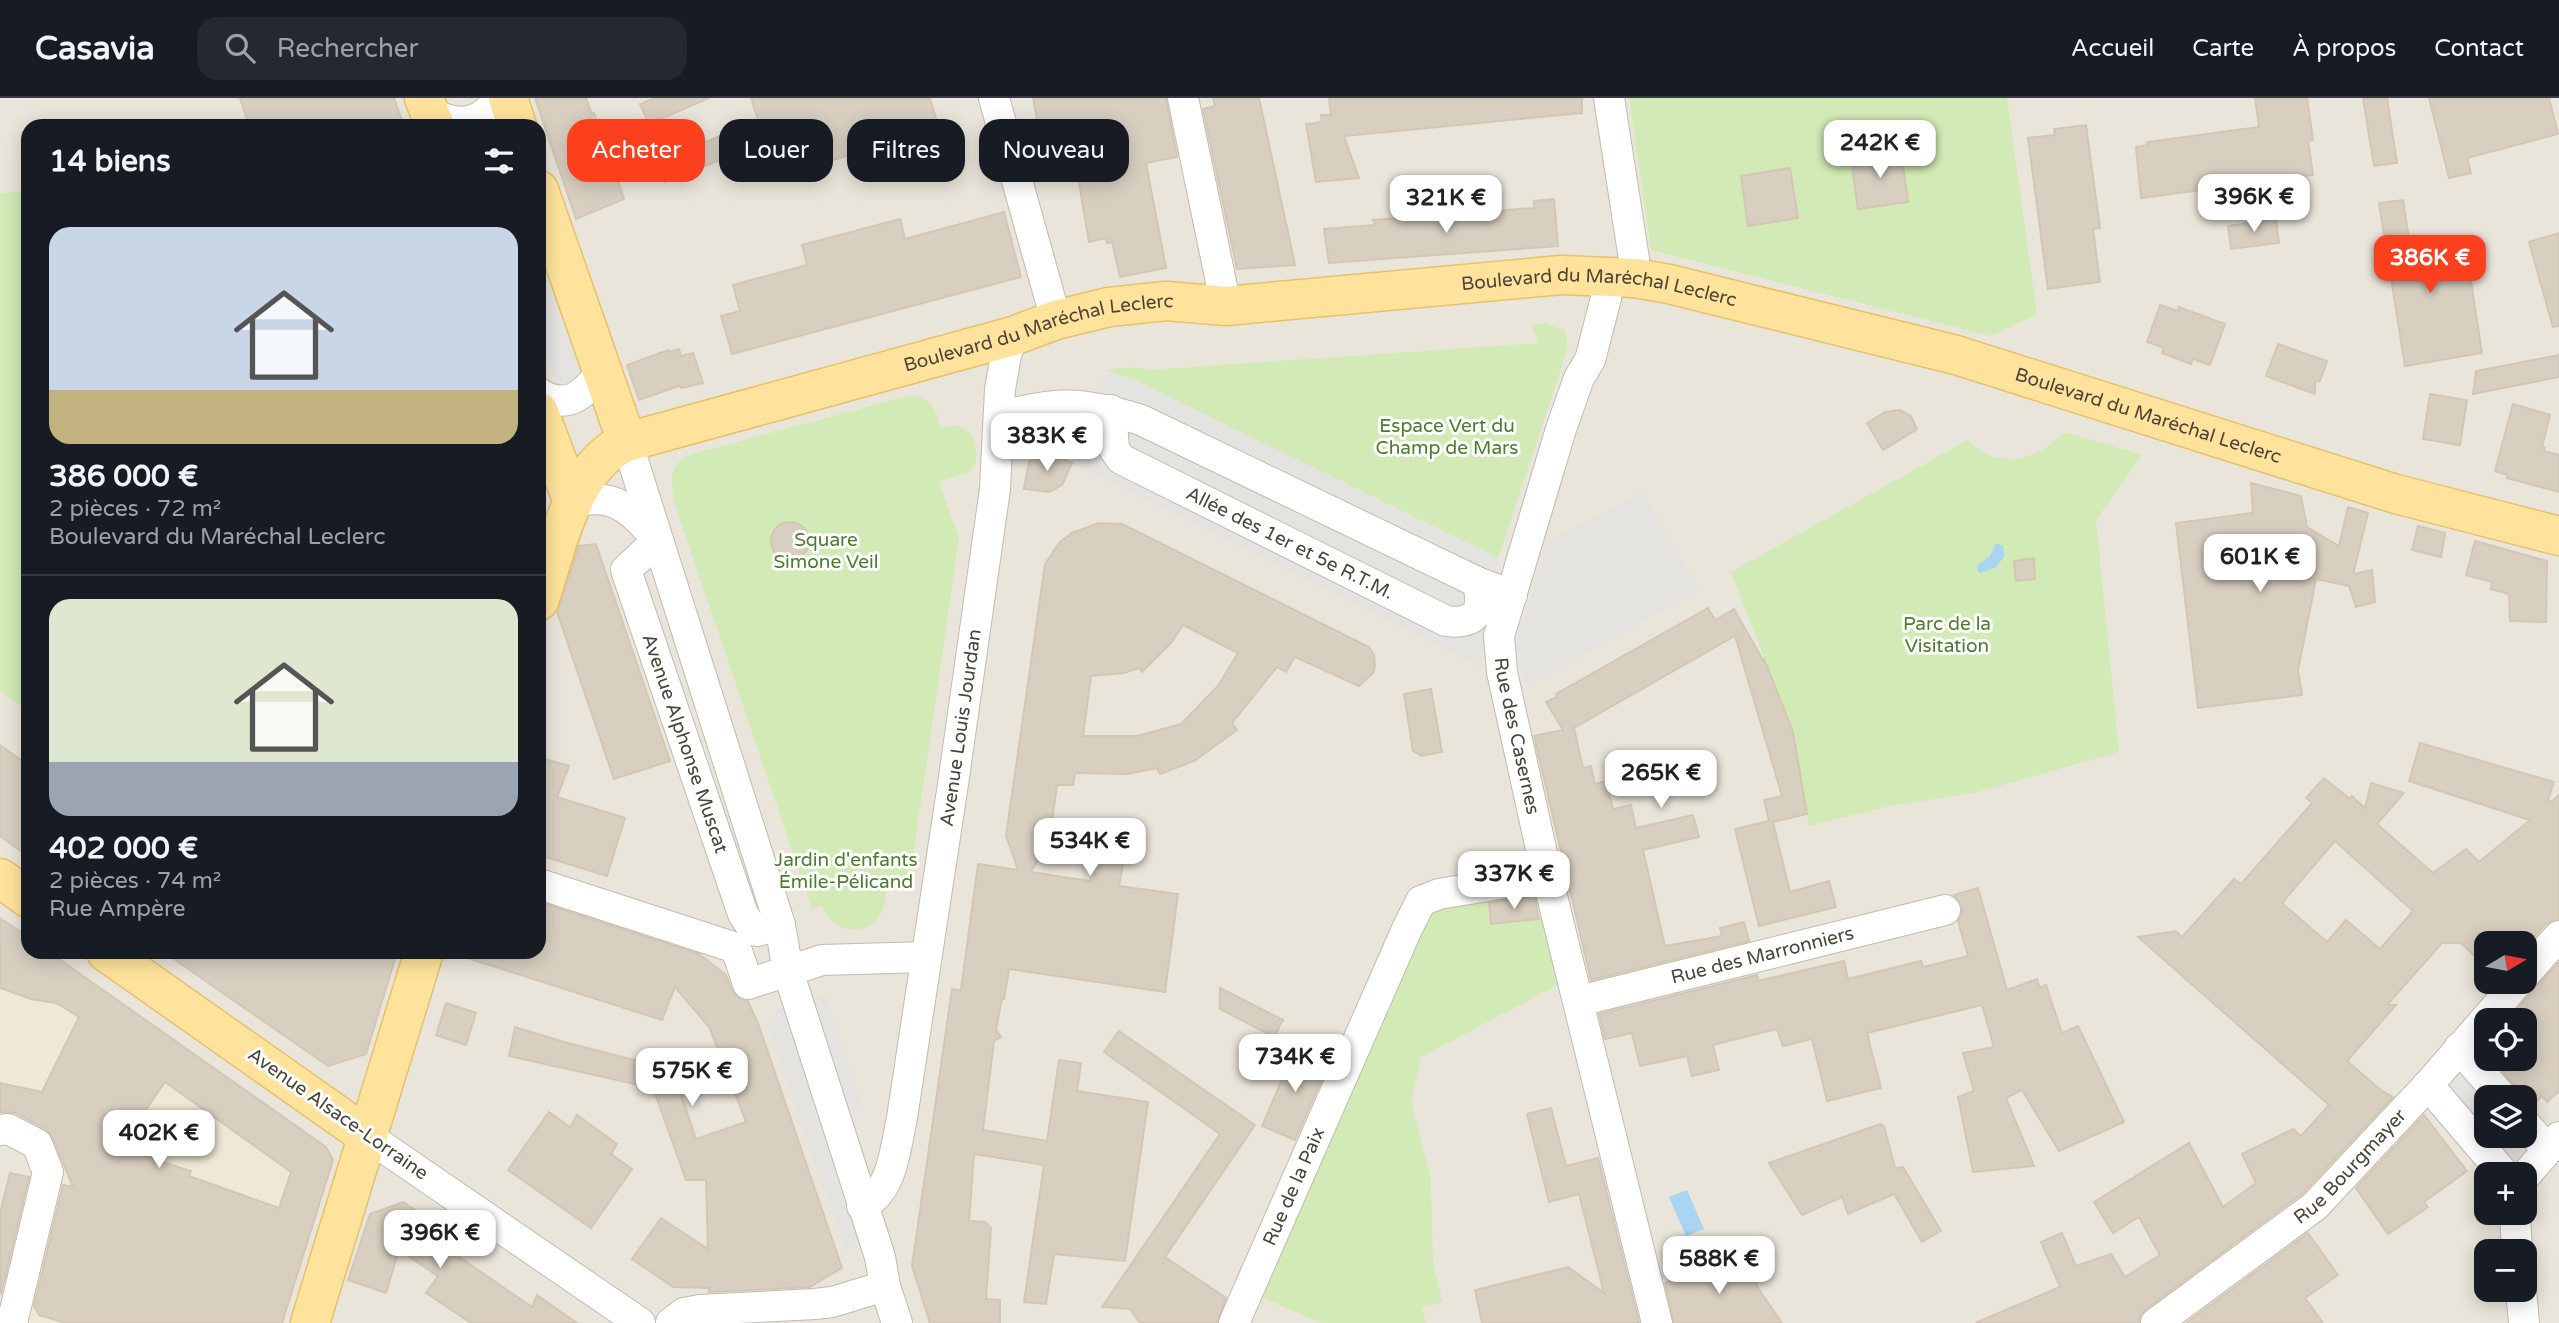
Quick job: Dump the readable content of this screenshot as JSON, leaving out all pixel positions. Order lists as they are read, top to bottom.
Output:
{
  "streets": {
    "main road": ["Boulevard du Maréchal Leclerc", "Avenue Alsace-Lorraine"],
    "street": [
      "Allée des 1er et 5e R.T.M.",
      "Avenue Louis Jourdan",
      "Rue des Casernes",
      "Avenue Alphonse Muscat",
      "Rue des Marronniers",
      "Rue Bourgmayer",
      "Rue de la Paix"
    ]
  },
  "crossings": [
    ["Boulevard du Maréchal Leclerc", "Avenue Louis Jourdan"],
    ["Boulevard du Maréchal Leclerc", "Rue des Casernes"],
    ["Boulevard du Maréchal Leclerc", "Avenue Alphonse Muscat"],
    ["Avenue Louis Jourdan", "Avenue Alphonse Muscat"],
    ["Rue des Casernes", "Rue des Marronniers"],
    ["Rue des Casernes", "Rue de la Paix"]
  ],
  "parks": [
    "Espace Vert du Champ de Mars",
    "Square Simone Veil",
    "Parc de la Visitation",
    "Jardin d'enfants Émile-Pélicand"
  ],
  "north": "right",
  "page": {
    "header": "Casavia",
    "search": "Rechercher",
    "nav": [
      "Accueil",
      "Carte",
      "À propos",
      "Contact"
    ],
    "chip": [
      "Acheter",
      "Louer",
      "Filtres",
      "Nouveau"
    ],
    "heading": "14 biens",
    "price": [
      "242K €",
      "396K €",
      "321K €",
      "386K €",
      "383K €",
      "601K €",
      "265K €",
      "534K €",
      "337K €",
      "734K €",
      "575K €",
      "402K €",
      "396K €",
      "588K €"
    ],
    "list": [
      {
        "name": "386 000 €",
        "note": "2 pièces · 72 m² · Boulevard du Maréchal Leclerc"
      },
      {
        "name": "402 000 €",
        "note": "2 pièces · 74 m² · Rue Ampère"
      }
    ],
    "map_buttons": ["+", "−"]
  }
}
